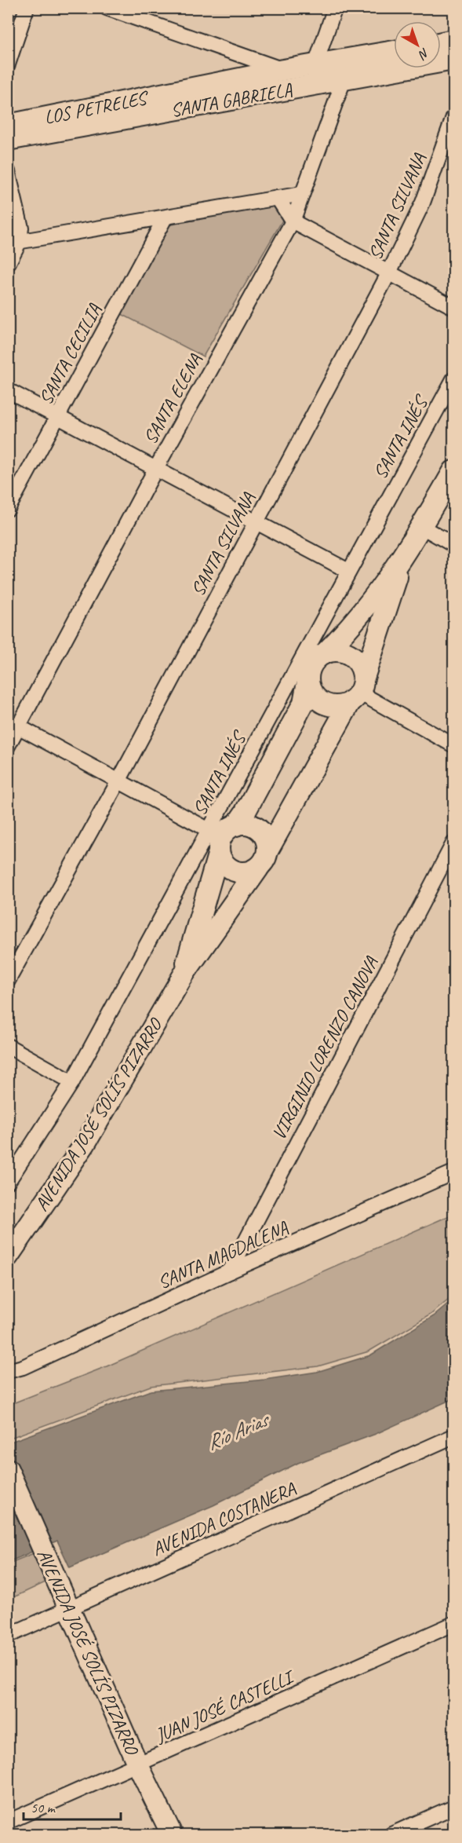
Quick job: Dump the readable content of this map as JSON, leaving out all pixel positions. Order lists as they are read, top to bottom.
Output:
{
  "streets": {
    "main road": ["SANTA GABRIELA", "LOS PETRELES", "AVENIDA JOSÉ SOLÍS PIZARRO"],
    "street": [
      "SANTA SILVANA",
      "SANTA CECILIA",
      "SANTA ELENA",
      "SANTA INÉS",
      "VIRGINIO LORENZO CANOVA",
      "SANTA MAGDALENA",
      "AVENIDA COSTANERA",
      "JUAN JOSÉ CASTELLI"
    ]
  },
  "crossings": [
    ["SANTA GABRIELA", "LOS PETRELES"],
    ["SANTA GABRIELA", "SANTA ELENA"],
    ["LOS PETRELES", "SANTA ELENA"],
    ["SANTA INÉS", "AVENIDA JOSÉ SOLÍS PIZARRO"],
    ["VIRGINIO LORENZO CANOVA", "SANTA MAGDALENA"],
    ["AVENIDA JOSÉ SOLÍS PIZARRO", "AVENIDA COSTANERA"],
    ["AVENIDA JOSÉ SOLÍS PIZARRO", "JUAN JOSÉ CASTELLI"]
  ],
  "water": ["Río Arias"],
  "scale_bar": "50 m",
  "north": "bottom right"
}
